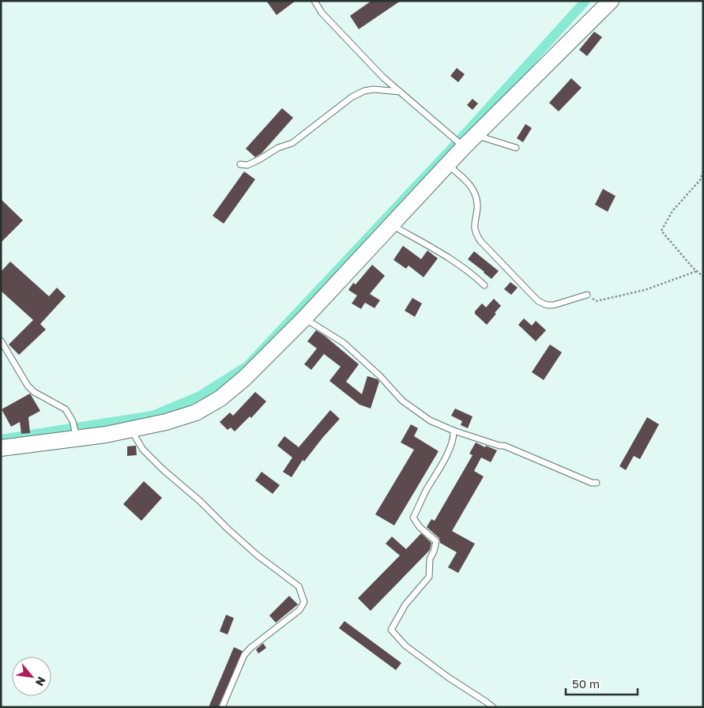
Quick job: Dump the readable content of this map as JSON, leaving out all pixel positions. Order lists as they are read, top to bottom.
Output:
{
  "scale_bar": "50 m",
  "north": "bottom right"
}
